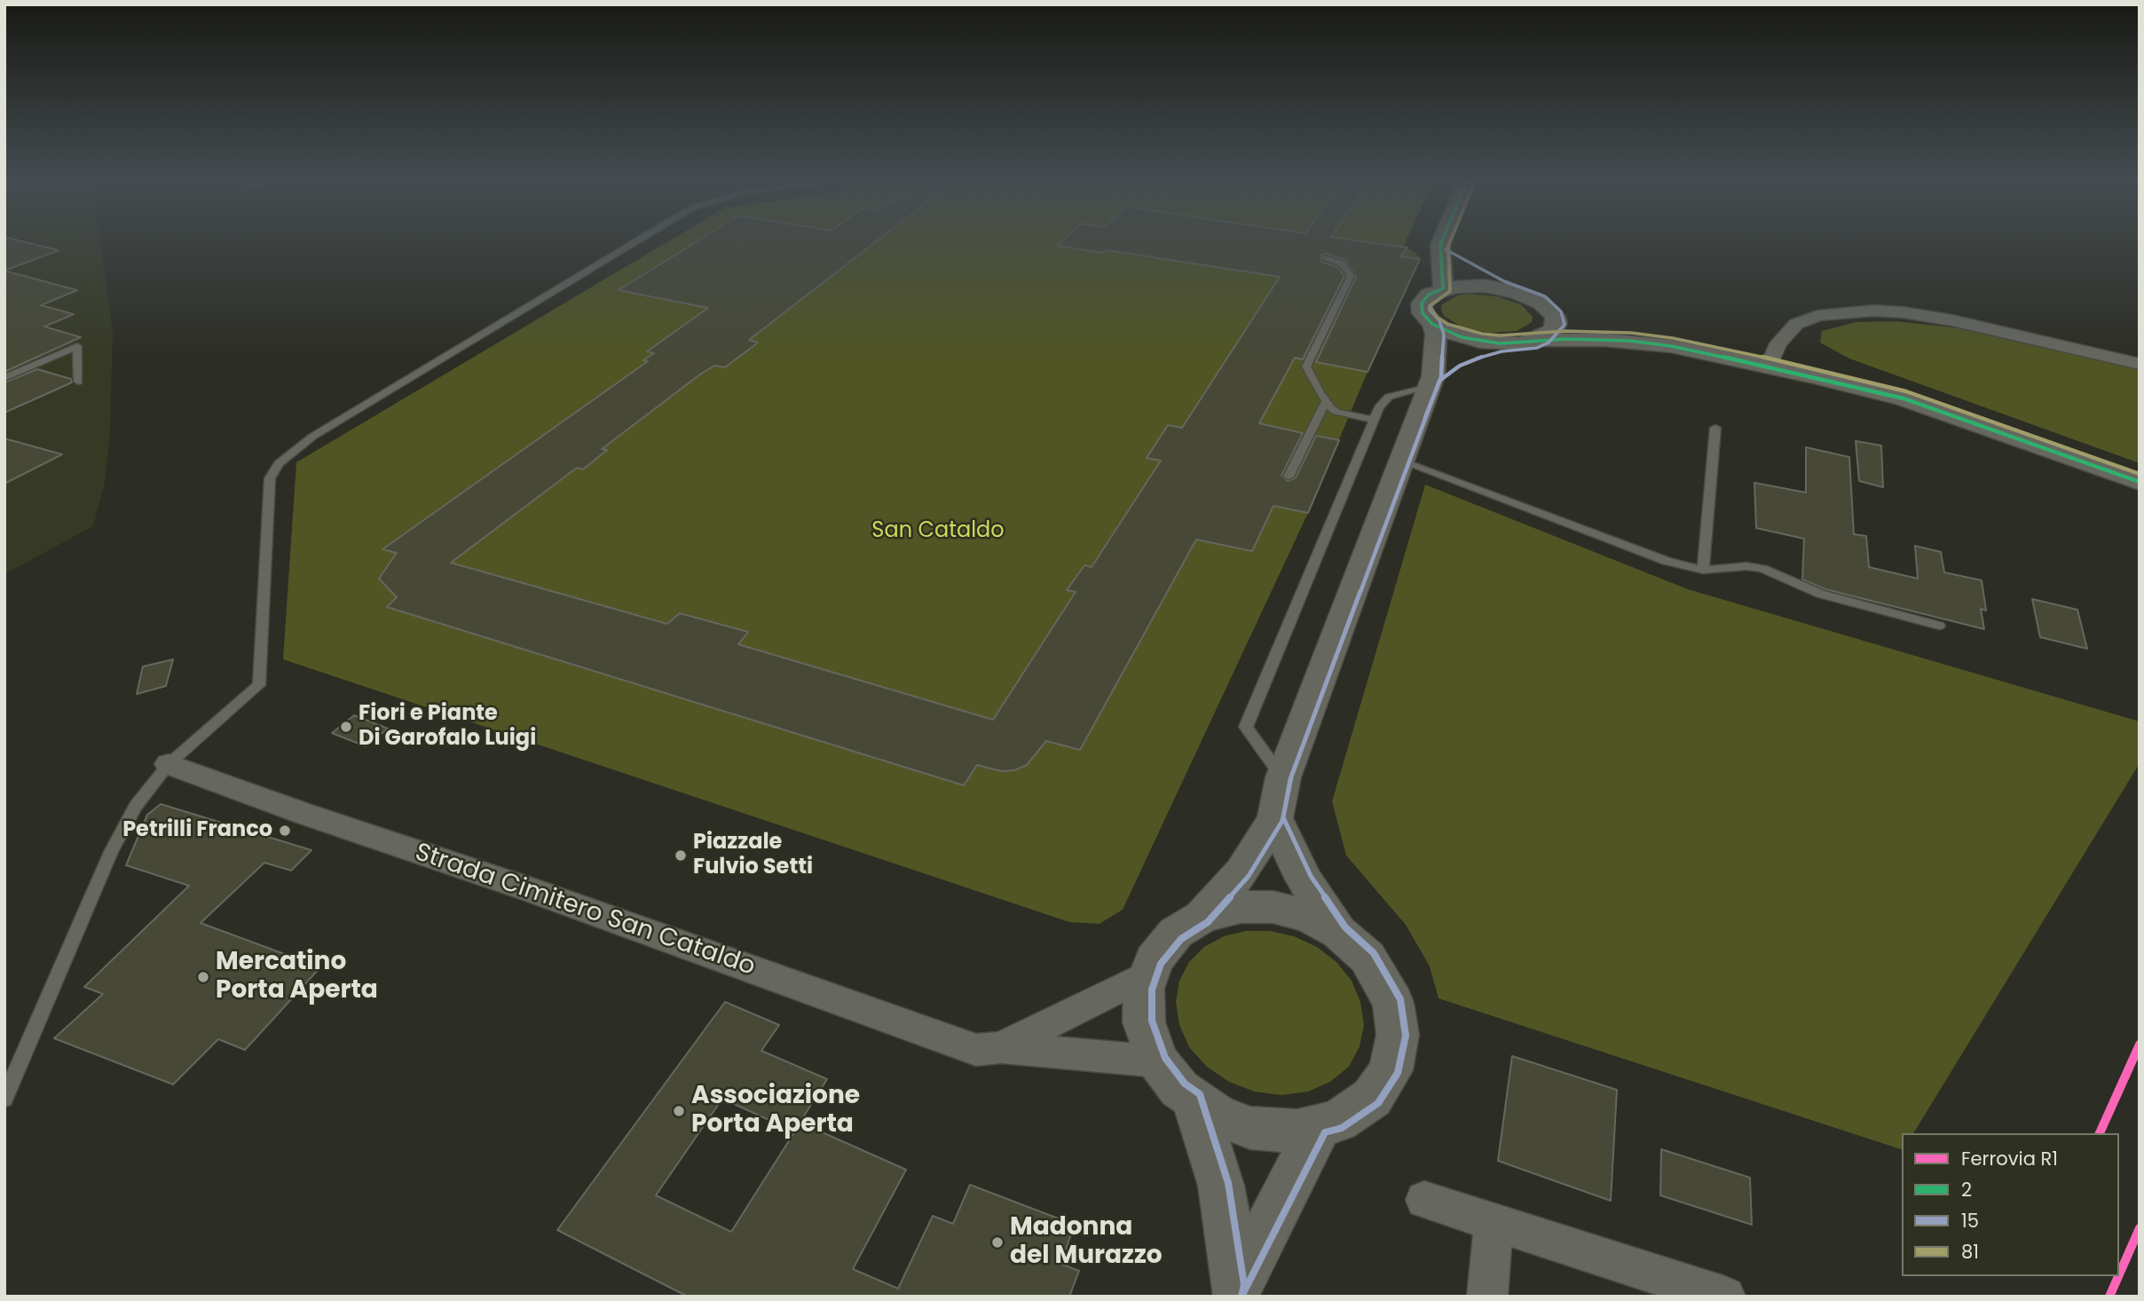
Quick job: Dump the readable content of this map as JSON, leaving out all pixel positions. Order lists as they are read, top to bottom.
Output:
{
  "streets": {
    "street": ["Strada Cimitero San Cataldo"]
  },
  "parks": ["San Cataldo"],
  "places": [
    "Fiori e Piante Di Garofalo Luigi",
    "Petrilli Franco",
    "Piazzale Fulvio Setti",
    "Mercatino Porta Aperta",
    "Associazione Porta Aperta",
    "Madonna del Murazzo"
  ],
  "lines": [
    "transit line 2",
    "transit line 15",
    "transit line 81",
    "rail line R1"
  ],
  "legend": [
    "Ferrovia R1",
    "2",
    "15",
    "81"
  ]
}
